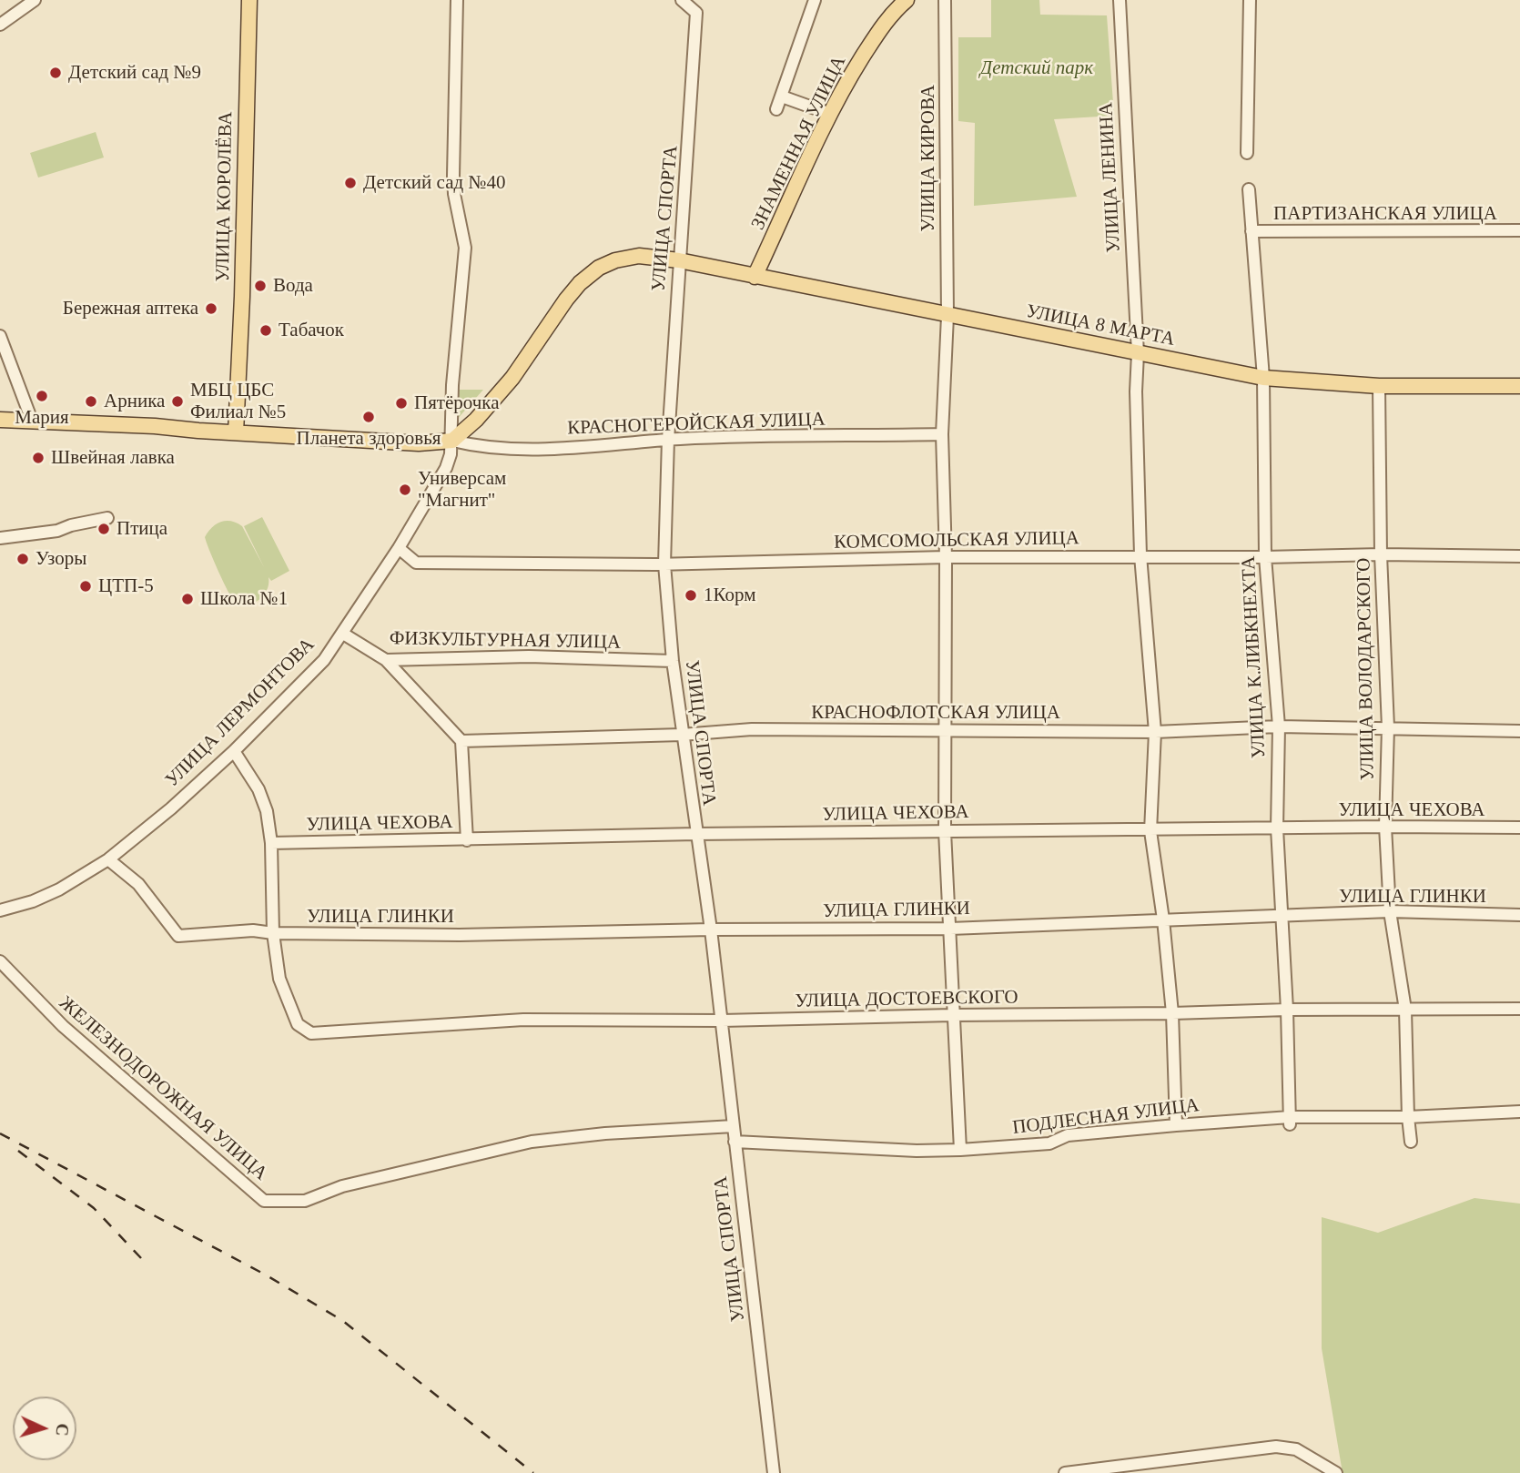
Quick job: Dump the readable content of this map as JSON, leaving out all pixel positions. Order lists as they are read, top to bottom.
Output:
{
  "streets": {
    "main road": [
      "ЗНАМЕННАЯ УЛИЦА",
      "УЛИЦА КОРОЛЁВА",
      "УЛИЦА 8 МАРТА",
      "УЛИЦА ЛЕРМОНТОВА"
    ],
    "street": [
      "УЛИЦА КИРОВА",
      "УЛИЦА ЛЕНИНА",
      "ПАРТИЗАНСКАЯ УЛИЦА",
      "УЛИЦА СПОРТА",
      "КРАСНОГЕРОЙСКАЯ УЛИЦА",
      "КОМСОМОЛЬСКАЯ УЛИЦА",
      "ФИЗКУЛЬТУРНАЯ УЛИЦА",
      "УЛИЦА К.ЛИБКНЕХТА",
      "УЛИЦА ВОЛОДАРСКОГО",
      "КРАСНОФЛОТСКАЯ УЛИЦА",
      "УЛИЦА ЧЕХОВА",
      "УЛИЦА ГЛИНКИ",
      "УЛИЦА ДОСТОЕВСКОГО",
      "ЖЕЛЕЗНОДОРОЖНАЯ УЛИЦА",
      "ПОДЛЕСНАЯ УЛИЦА"
    ]
  },
  "crossings": [
    ["ЗНАМЕННАЯ УЛИЦА", "УЛИЦА 8 МАРТА"],
    ["УЛИЦА КИРОВА", "УЛИЦА 8 МАРТА"],
    ["УЛИЦА КИРОВА", "КРАСНОГЕРОЙСКАЯ УЛИЦА"],
    ["УЛИЦА КИРОВА", "КОМСОМОЛЬСКАЯ УЛИЦА"],
    ["УЛИЦА КИРОВА", "КРАСНОФЛОТСКАЯ УЛИЦА"],
    ["УЛИЦА КИРОВА", "УЛИЦА ЧЕХОВА"],
    ["УЛИЦА КИРОВА", "УЛИЦА ГЛИНКИ"],
    ["УЛИЦА КИРОВА", "УЛИЦА ДОСТОЕВСКОГО"],
    ["УЛИЦА КИРОВА", "ПОДЛЕСНАЯ УЛИЦА"],
    ["УЛИЦА ЛЕНИНА", "УЛИЦА 8 МАРТА"],
    ["УЛИЦА ЛЕНИНА", "КОМСОМОЛЬСКАЯ УЛИЦА"],
    ["УЛИЦА ЛЕНИНА", "КРАСНОФЛОТСКАЯ УЛИЦА"],
    ["УЛИЦА ЛЕНИНА", "УЛИЦА ЧЕХОВА"],
    ["УЛИЦА ЛЕНИНА", "УЛИЦА ГЛИНКИ"],
    ["УЛИЦА ЛЕНИНА", "УЛИЦА ДОСТОЕВСКОГО"],
    ["УЛИЦА ЛЕНИНА", "ПОДЛЕСНАЯ УЛИЦА"],
    ["ПАРТИЗАНСКАЯ УЛИЦА", "УЛИЦА К.ЛИБКНЕХТА"],
    ["УЛИЦА СПОРТА", "УЛИЦА 8 МАРТА"],
    ["УЛИЦА СПОРТА", "КРАСНОГЕРОЙСКАЯ УЛИЦА"],
    ["УЛИЦА СПОРТА", "КОМСОМОЛЬСКАЯ УЛИЦА"],
    ["УЛИЦА СПОРТА", "ФИЗКУЛЬТУРНАЯ УЛИЦА"],
    ["УЛИЦА СПОРТА", "УЛИЦА ЛЕРМОНТОВА"],
    ["УЛИЦА СПОРТА", "КРАСНОФЛОТСКАЯ УЛИЦА"],
    ["УЛИЦА СПОРТА", "УЛИЦА ЧЕХОВА"],
    ["УЛИЦА СПОРТА", "УЛИЦА ГЛИНКИ"],
    ["УЛИЦА СПОРТА", "УЛИЦА ДОСТОЕВСКОГО"],
    ["УЛИЦА СПОРТА", "ЖЕЛЕЗНОДОРОЖНАЯ УЛИЦА"],
    ["УЛИЦА СПОРТА", "ПОДЛЕСНАЯ УЛИЦА"],
    ["УЛИЦА 8 МАРТА", "УЛИЦА К.ЛИБКНЕХТА"],
    ["УЛИЦА 8 МАРТА", "УЛИЦА ВОЛОДАРСКОГО"],
    ["УЛИЦА 8 МАРТА", "УЛИЦА ЛЕРМОНТОВА"],
    ["КРАСНОГЕРОЙСКАЯ УЛИЦА", "УЛИЦА ЛЕРМОНТОВА"],
    ["КОМСОМОЛЬСКАЯ УЛИЦА", "УЛИЦА К.ЛИБКНЕХТА"],
    ["КОМСОМОЛЬСКАЯ УЛИЦА", "УЛИЦА ВОЛОДАРСКОГО"],
    ["КОМСОМОЛЬСКАЯ УЛИЦА", "УЛИЦА ЛЕРМОНТОВА"],
    ["ФИЗКУЛЬТУРНАЯ УЛИЦА", "УЛИЦА ЛЕРМОНТОВА"],
    ["УЛИЦА К.ЛИБКНЕХТА", "КРАСНОФЛОТСКАЯ УЛИЦА"],
    ["УЛИЦА К.ЛИБКНЕХТА", "УЛИЦА ЧЕХОВА"],
    ["УЛИЦА К.ЛИБКНЕХТА", "УЛИЦА ГЛИНКИ"],
    ["УЛИЦА К.ЛИБКНЕХТА", "УЛИЦА ДОСТОЕВСКОГО"],
    ["УЛИЦА К.ЛИБКНЕХТА", "ПОДЛЕСНАЯ УЛИЦА"],
    ["УЛИЦА ВОЛОДАРСКОГО", "КРАСНОФЛОТСКАЯ УЛИЦА"],
    ["УЛИЦА ВОЛОДАРСКОГО", "УЛИЦА ЧЕХОВА"],
    ["УЛИЦА ВОЛОДАРСКОГО", "УЛИЦА ГЛИНКИ"],
    ["УЛИЦА ВОЛОДАРСКОГО", "УЛИЦА ДОСТОЕВСКОГО"],
    ["УЛИЦА ВОЛОДАРСКОГО", "ПОДЛЕСНАЯ УЛИЦА"],
    ["УЛИЦА ЛЕРМОНТОВА", "УЛИЦА ГЛИНКИ"],
    ["УЛИЦА ГЛИНКИ", "УЛИЦА ДОСТОЕВСКОГО"]
  ],
  "parks": ["Детский парк"],
  "places": [
    "Детский сад №9",
    "Детский сад №40",
    "Вода",
    "Бережная аптека",
    "Табачок",
    "Мария",
    "Арника",
    "МБЦ ЦБС Филиал №5",
    "Пятёрочка",
    "Планета здоровья",
    "Швейная лавка",
    "Универсам \"Магнит\"",
    "Птица",
    "Узоры",
    "ЦТП-5",
    "1Корм",
    "Школа №1"
  ],
  "north": "right"
}
